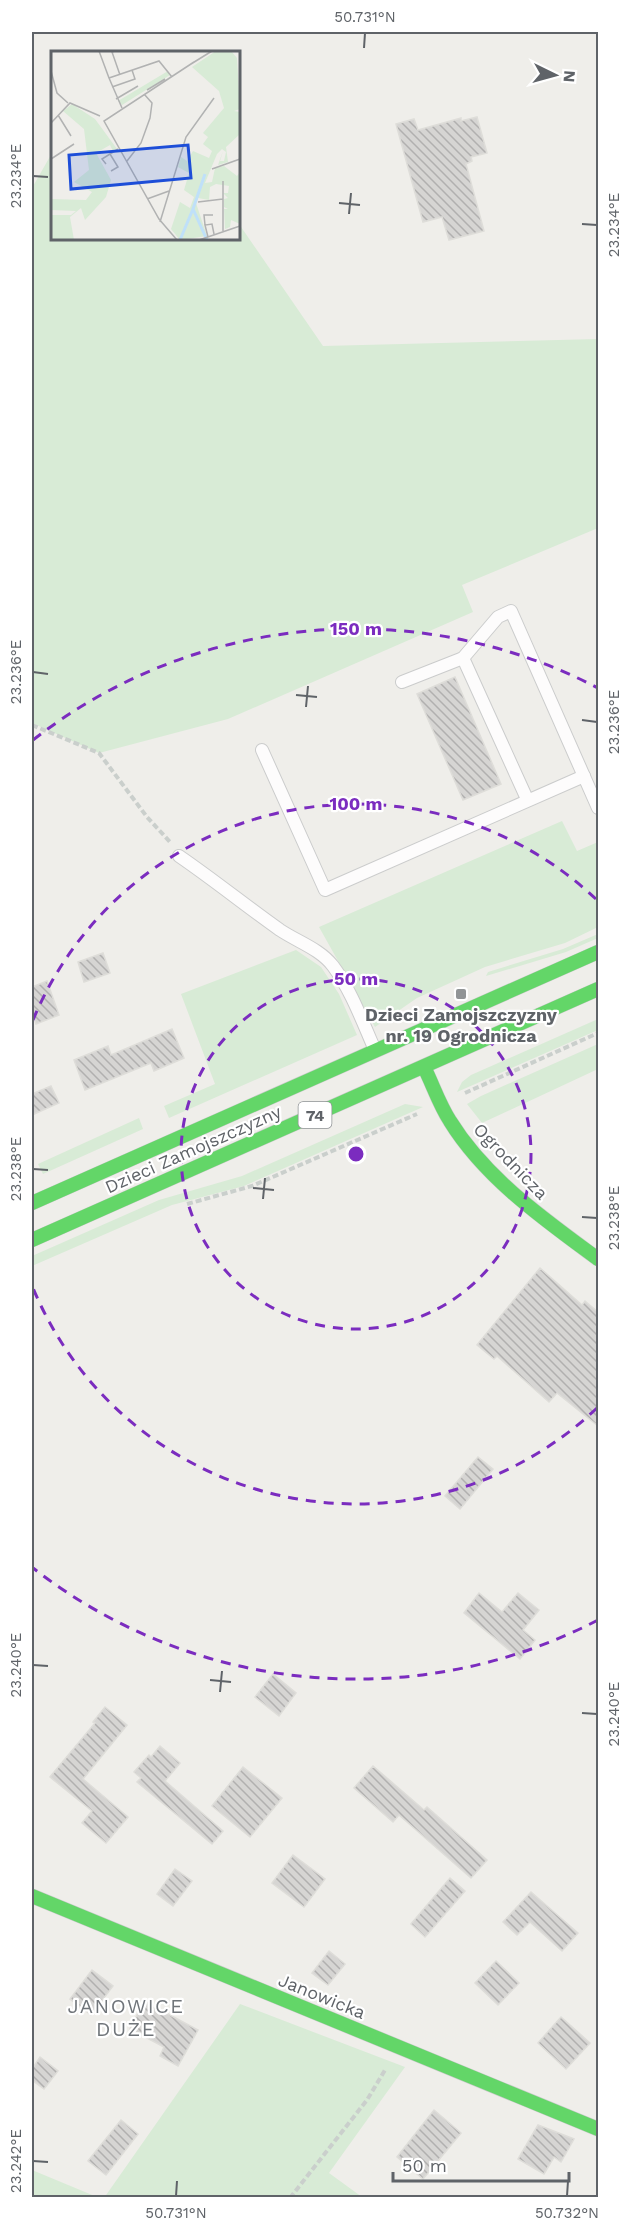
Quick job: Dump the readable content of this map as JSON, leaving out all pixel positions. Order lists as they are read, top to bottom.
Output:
{
  "streets": {
    "main road": [
      "74",
      "Dzieci Zamojszczyzny",
      "Ogrodnicza",
      "Janowicka"
    ]
  },
  "crossings": [
    ["Dzieci Zamojszczyzny", "Ogrodnicza"]
  ],
  "districts": ["JANOWICE DUŻE"],
  "places": {
    "transit": ["Dzieci Zamojszczyzny nr. 19 Ogrodnicza"]
  },
  "scale_bar": "50 m",
  "north": "right",
  "coordinates": [
    "50.731°N",
    "23.234°E",
    "23.236°E",
    "23.238°E",
    "23.240°E",
    "23.242°E",
    "50.732°N"
  ],
  "rings": ["150 m", "100 m", "50 m"]
}
